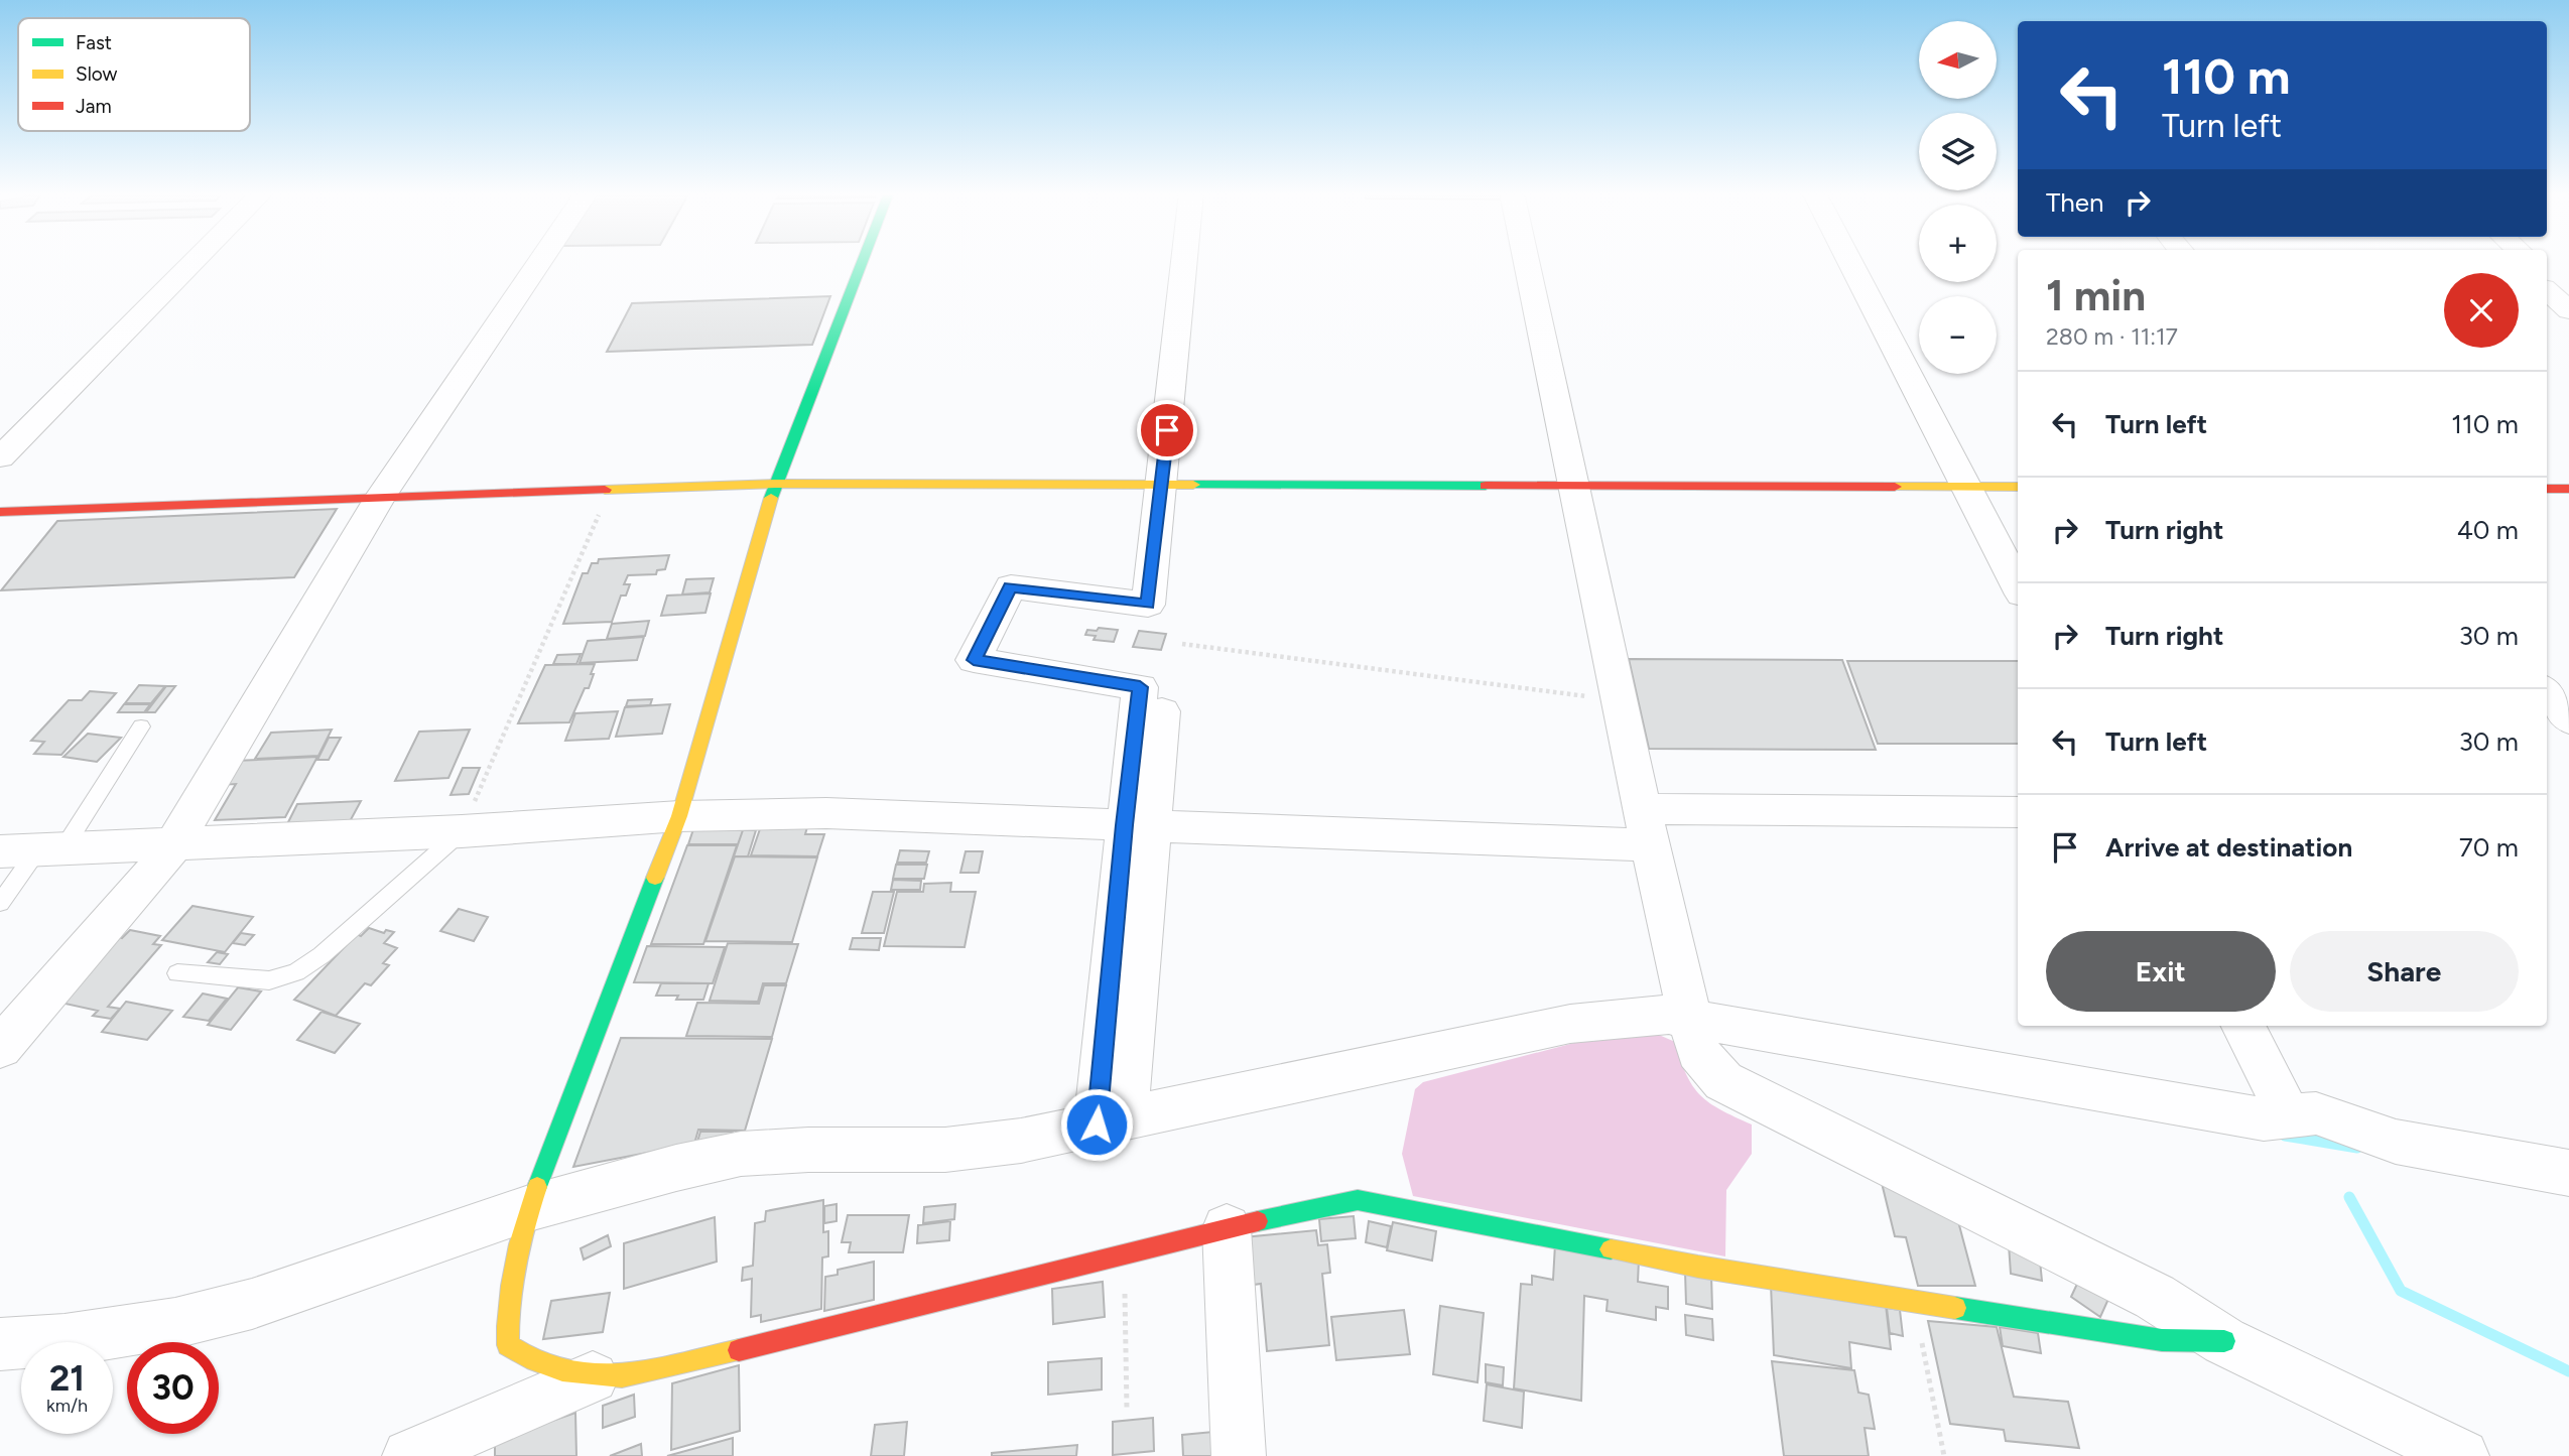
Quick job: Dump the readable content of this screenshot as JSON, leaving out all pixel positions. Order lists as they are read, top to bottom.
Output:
{
  "legend": ["Fast", "Slow", "Jam"],
  "north": "left",
  "page": {
    "map_buttons": ["+", "−"],
    "turn": ["110 m", "Turn left"],
    "then": "Then",
    "heading": ["1 min", "280 m · 11:17"],
    "list": [
      {
        "name": "Turn left",
        "value": "110 m"
      },
      {
        "name": "Turn right",
        "value": "40 m"
      },
      {
        "name": "Turn right",
        "value": "30 m"
      },
      {
        "name": "Turn left",
        "value": "30 m"
      },
      {
        "name": "Arrive at destination",
        "value": "70 m"
      }
    ],
    "buttons": ["Exit", "Share"],
    "speed": "21 km/h",
    "limit": "30"
  }
}
